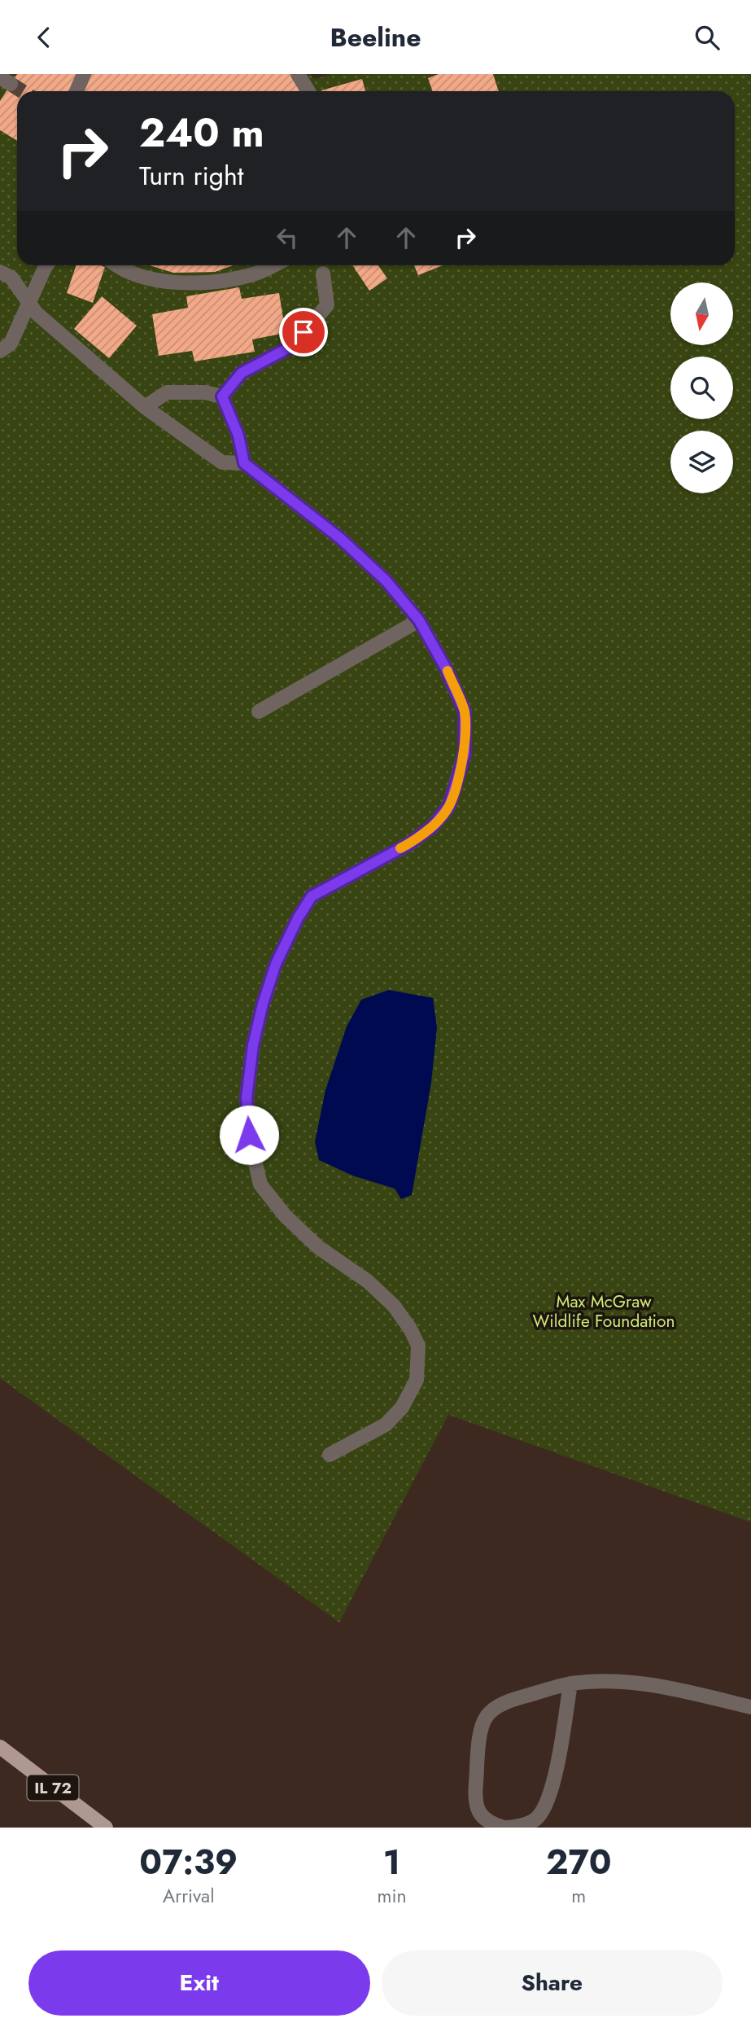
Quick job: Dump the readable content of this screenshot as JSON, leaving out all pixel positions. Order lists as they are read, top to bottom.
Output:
{
  "streets": {
    "main road": ["IL 72"]
  },
  "parks": ["Max McGraw Wildlife Foundation"],
  "north": "bottom",
  "page": {
    "header": "Beeline",
    "turn": ["240 m", "Turn right"],
    "eta": [
      "07:39",
      "Arrival",
      "1",
      "min",
      "270",
      "m"
    ],
    "buttons": ["Exit", "Share"]
  }
}
